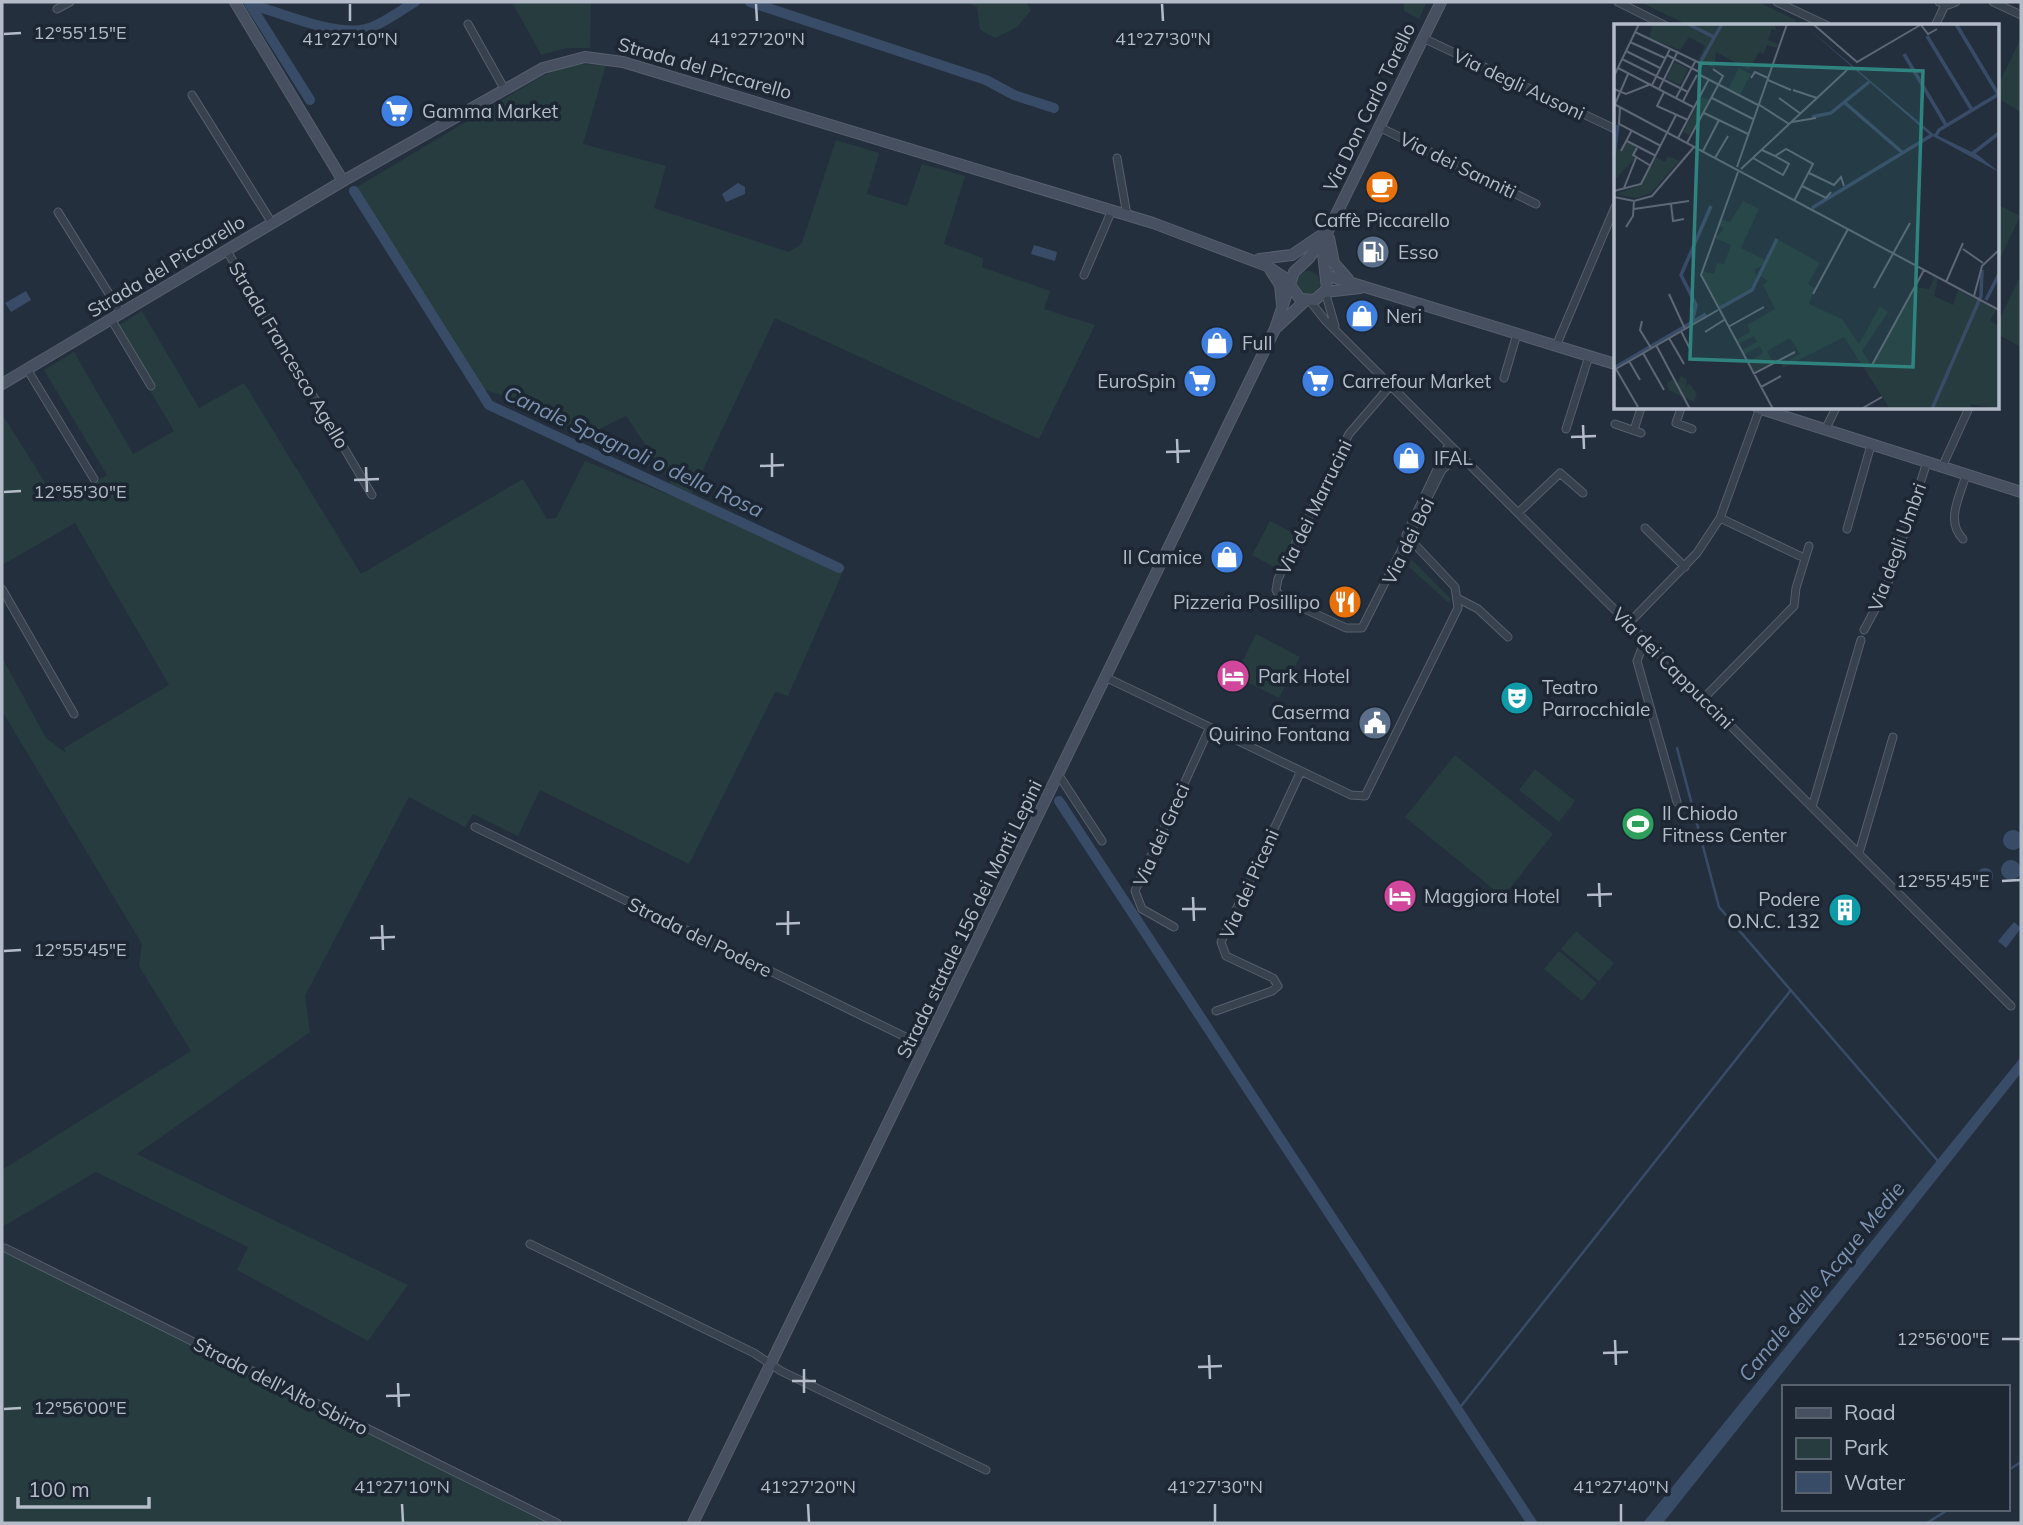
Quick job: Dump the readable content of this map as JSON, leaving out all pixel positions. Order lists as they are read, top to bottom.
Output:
{
  "streets": {
    "street": [
      "Strada del Piccarello",
      "Via degli Ausoni",
      "Via Don Carlo Torello",
      "Via dei Sanniti",
      "Strada Francesco Agello",
      "Via dei Marrucini",
      "Via dei Boi",
      "Via degli Umbri",
      "Via dei Cappuccini",
      "Via dei Greci",
      "Via dei Piceni",
      "Strada statale 156 dei Monti Lepini",
      "Strada del Podere",
      "Strada dell'Alto Sbirro"
    ]
  },
  "crossings": [
    ["Strada del Piccarello", "Via Don Carlo Torello"],
    ["Strada del Piccarello", "Strada Francesco Agello"],
    ["Strada del Piccarello", "Via dei Cappuccini"],
    ["Strada del Piccarello", "Strada statale 156 dei Monti Lepini"],
    ["Via degli Ausoni", "Via Don Carlo Torello"],
    ["Via Don Carlo Torello", "Via dei Sanniti"],
    ["Via Don Carlo Torello", "Via dei Cappuccini"],
    ["Via Don Carlo Torello", "Strada statale 156 dei Monti Lepini"],
    ["Via dei Marrucini", "Via dei Boi"],
    ["Via dei Marrucini", "Via dei Cappuccini"],
    ["Via dei Boi", "Via dei Cappuccini"],
    ["Via dei Cappuccini", "Strada statale 156 dei Monti Lepini"],
    ["Strada statale 156 dei Monti Lepini", "Strada del Podere"]
  ],
  "water": ["Canale Spagnoli o della Rosa", "Canale delle Acque Medie"],
  "places": {
    "supermarket": ["Gamma Market", "EuroSpin", "Carrefour Market"],
    "cafe": ["Caffè Piccarello"],
    "fuel station": ["Esso"],
    "shop": [
      "Neri",
      "Full",
      "IFAL",
      "Il Camice"
    ],
    "restaurant": ["Pizzeria Posillipo"],
    "hotel": ["Park Hotel", "Maggiora Hotel"],
    "theatre": ["Teatro Parrocchiale"],
    "public building": ["Caserma Quirino Fontana"],
    "sports": ["Il Chiodo Fitness Center"],
    "building": ["Podere O.N.C. 132"]
  },
  "legend": ["Road", "Park", "Water"],
  "scale_bar": "100 m",
  "coordinates": [
    "12°55'15\"E",
    "41°27'10\"N",
    "41°27'20\"N",
    "41°27'30\"N",
    "12°55'30\"E",
    "12°55'45\"E",
    "12°56'00\"E",
    "41°27'40\"N"
  ]
}
